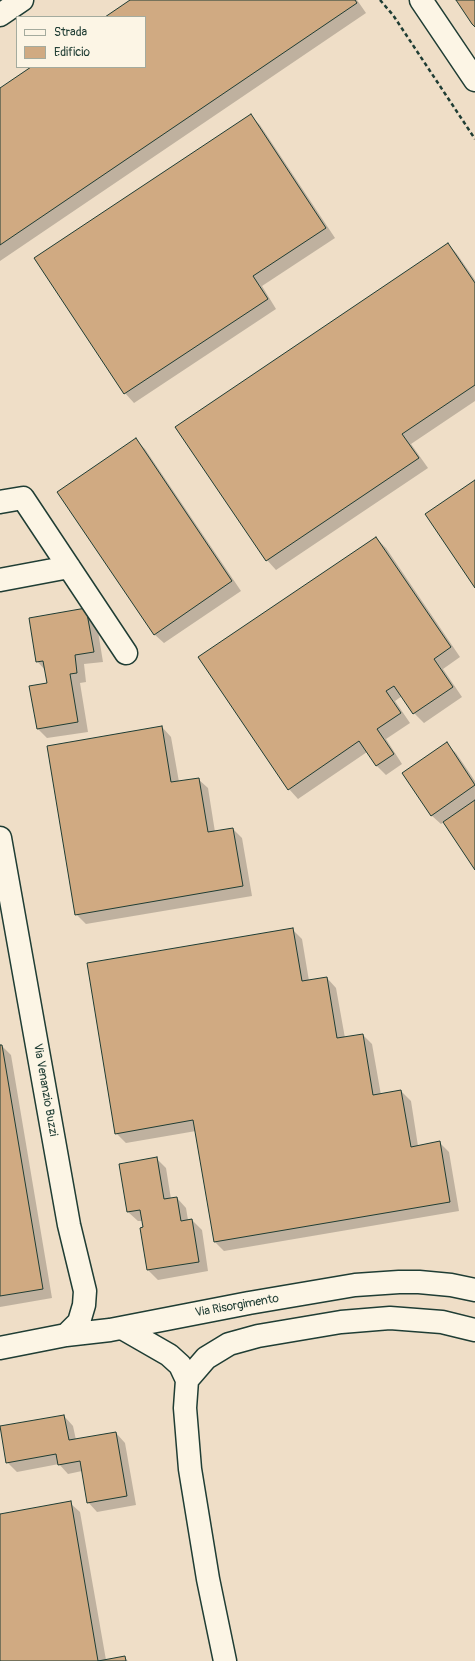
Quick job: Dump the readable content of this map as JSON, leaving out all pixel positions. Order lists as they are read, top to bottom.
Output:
{
  "streets": {
    "street": ["Via Venanzio Buzzi", "Via Risorgimento"]
  },
  "crossings": [
    ["Via Venanzio Buzzi", "Via Risorgimento"]
  ],
  "legend": ["Strada", "Edificio"]
}
